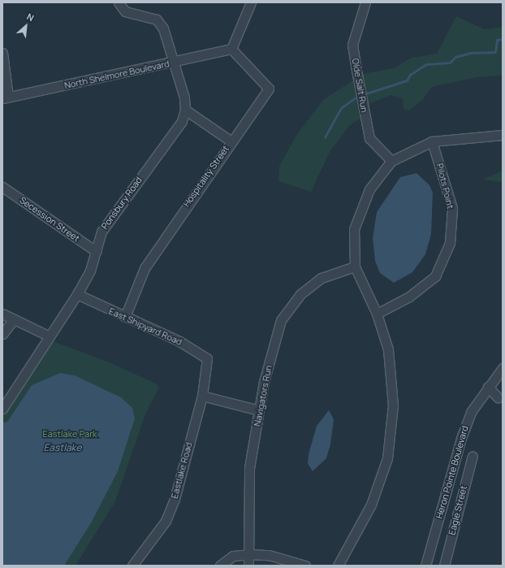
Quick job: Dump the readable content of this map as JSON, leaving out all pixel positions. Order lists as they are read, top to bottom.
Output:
{
  "streets": {
    "street": [
      "North Shelmore Boulevard",
      "Olde Salt Run",
      "Hospitality Street",
      "Pilots Point",
      "Ponsbury Road",
      "Secession Street",
      "East Shipyard Road",
      "Navigators Run",
      "Eastlake Road",
      "Heron Pointe Boulevard",
      "Eagle Street"
    ]
  },
  "crossings": [
    ["North Shelmore Boulevard", "Hospitality Street"],
    ["Hospitality Street", "East Shipyard Road"],
    ["Ponsbury Road", "Secession Street"],
    ["Ponsbury Road", "East Shipyard Road"],
    ["East Shipyard Road", "Eastlake Road"]
  ],
  "water": ["Eastlake"],
  "parks": ["Eastlake Park"],
  "north": "top right"
}
